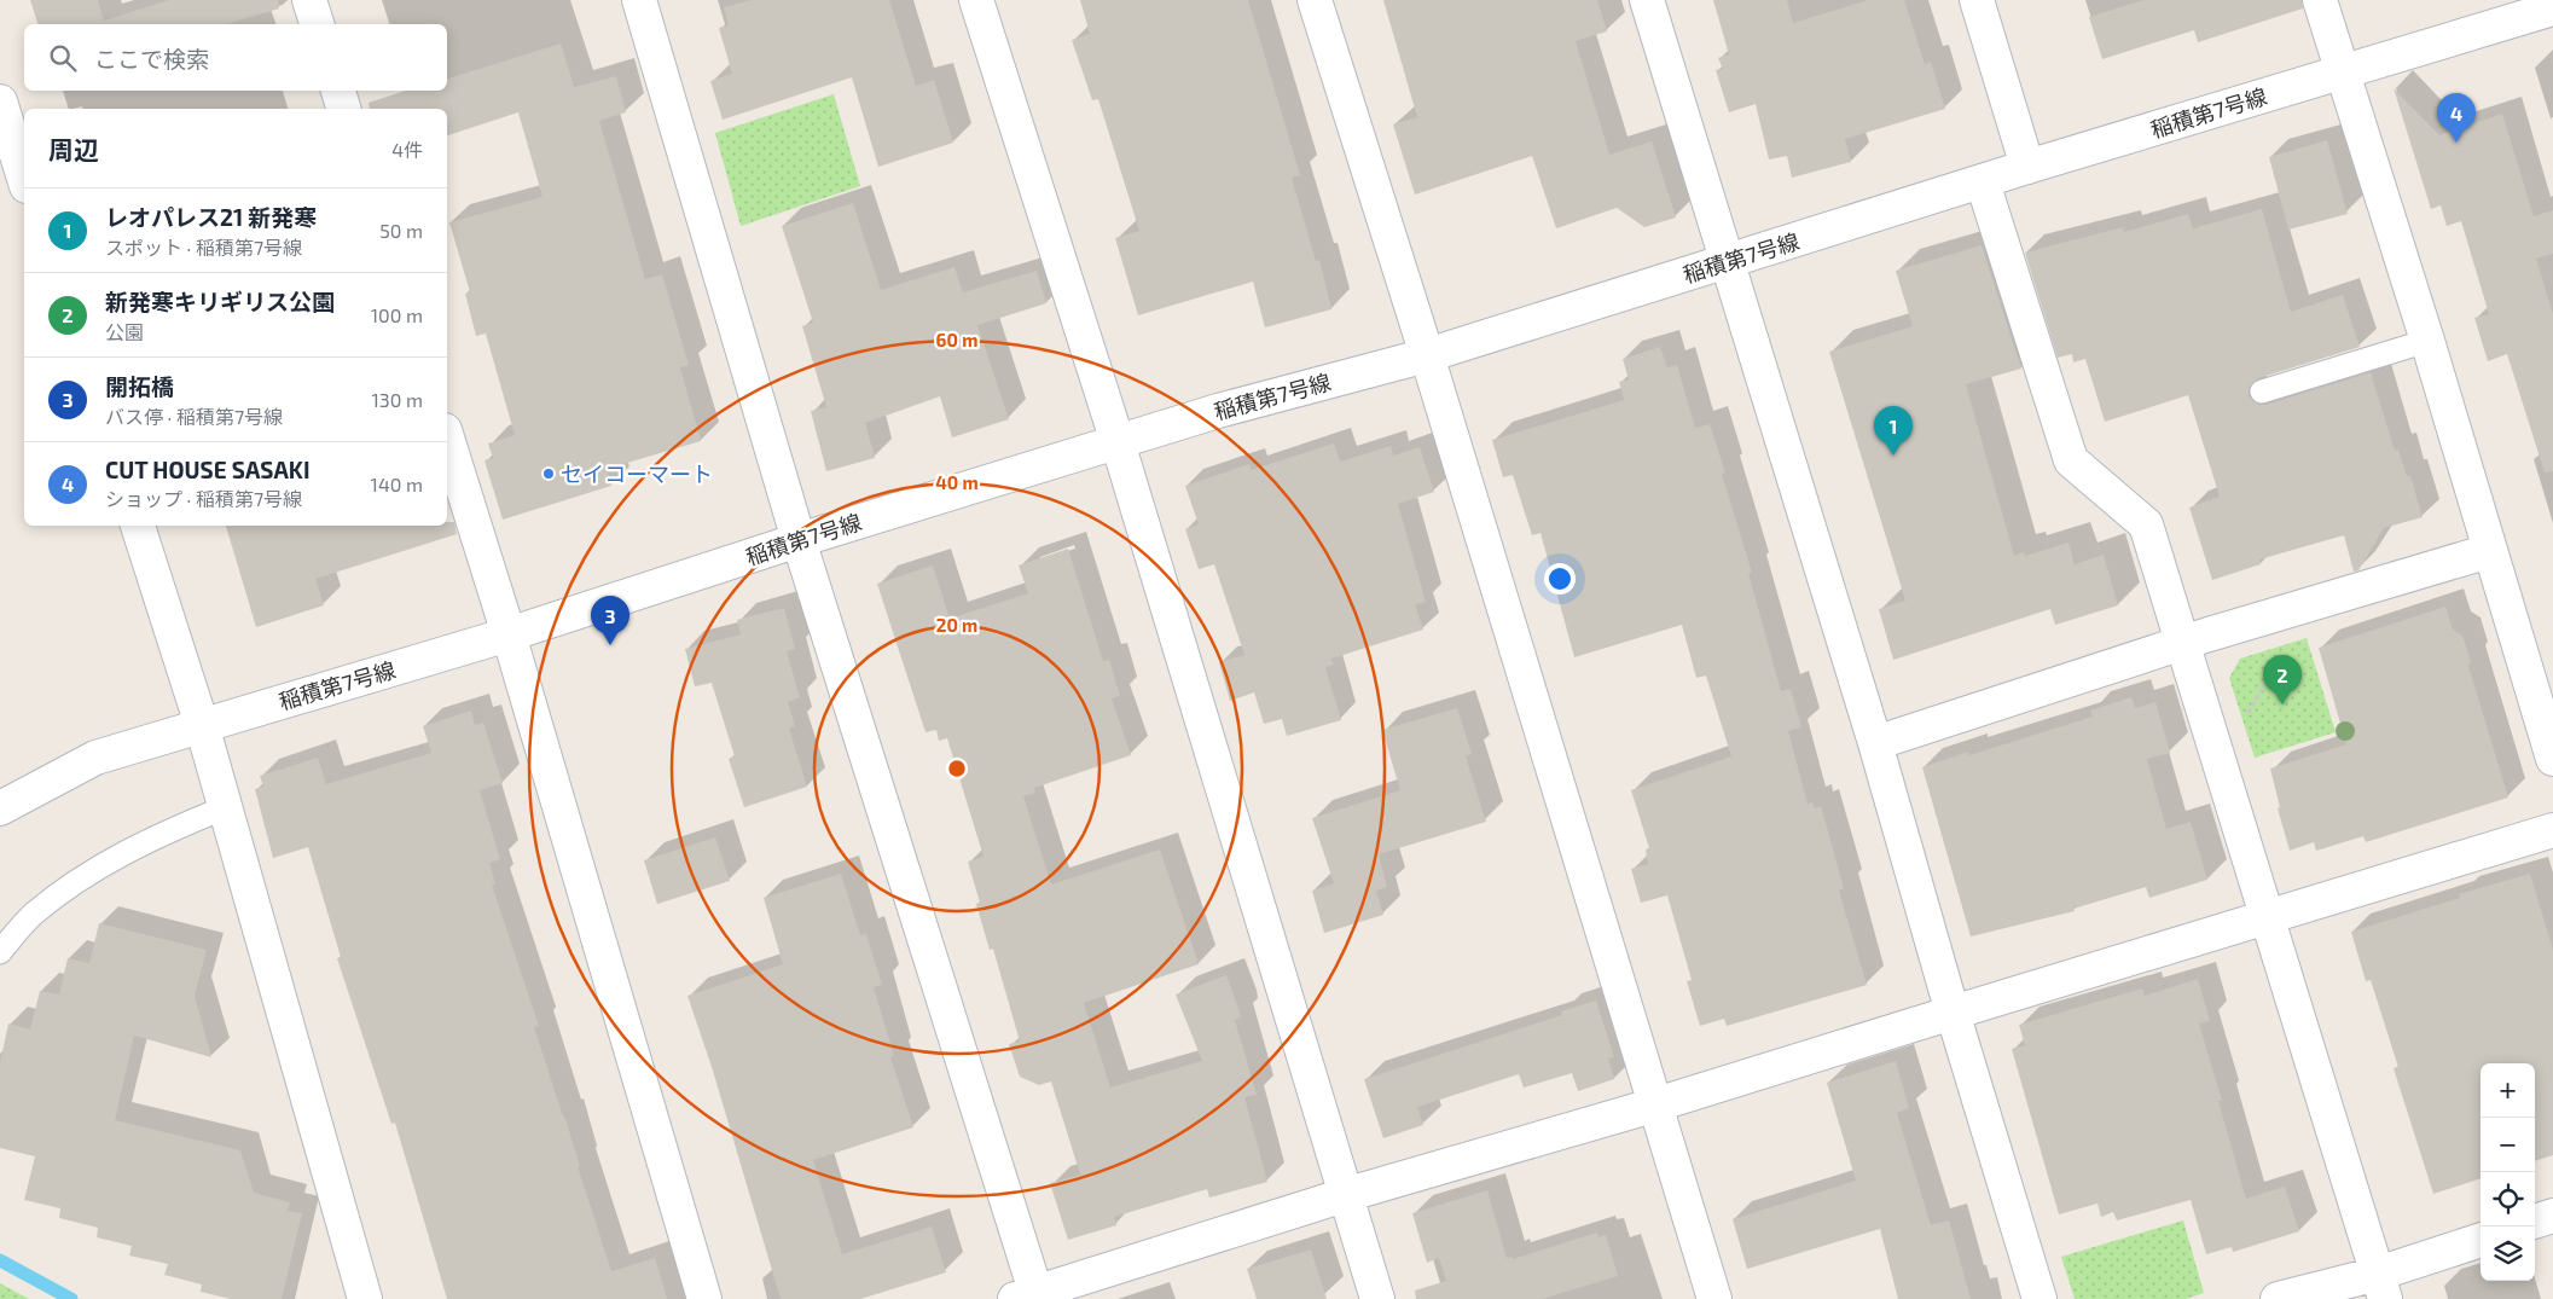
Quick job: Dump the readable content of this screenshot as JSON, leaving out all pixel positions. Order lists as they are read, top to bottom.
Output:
{
  "streets": {
    "street": ["稲積第7号線"]
  },
  "places": ["セイコーマート"],
  "page": {
    "search": "ここで検索",
    "pins": [
      "4",
      "1",
      "3",
      "2"
    ],
    "heading": ["周辺", "4件"],
    "list": [
      {
        "mark": "1",
        "name": "レオパレス21 新発寒",
        "note": "スポット · 稲積第7号線",
        "value": "50 m"
      },
      {
        "mark": "2",
        "name": "新発寒キリギリス公園",
        "note": "公園",
        "value": "100 m"
      },
      {
        "mark": "3",
        "name": "開拓橋",
        "note": "バス停 · 稲積第7号線",
        "value": "130 m"
      },
      {
        "mark": "4",
        "name": "CUT HOUSE SASAKI",
        "note": "ショップ · 稲積第7号線",
        "value": "140 m"
      }
    ],
    "map_buttons": ["+", "−"]
  },
  "rings": ["60 m", "40 m", "20 m"]
}
